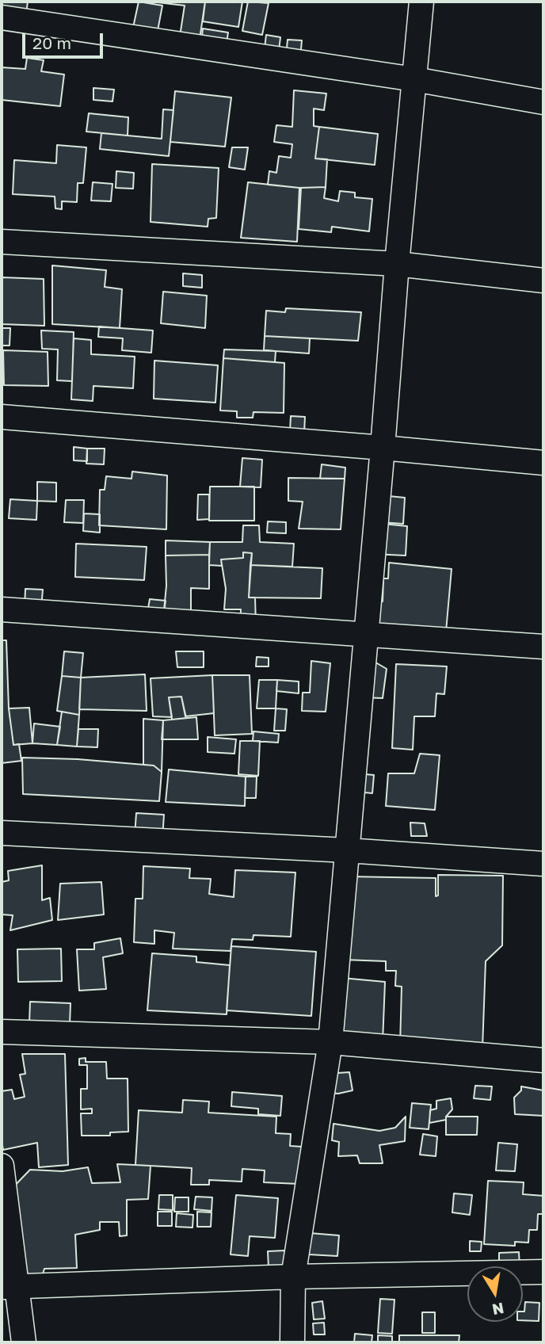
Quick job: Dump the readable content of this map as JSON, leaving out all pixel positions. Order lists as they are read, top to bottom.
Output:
{
  "scale_bar": "20 m",
  "north": "bottom"
}
